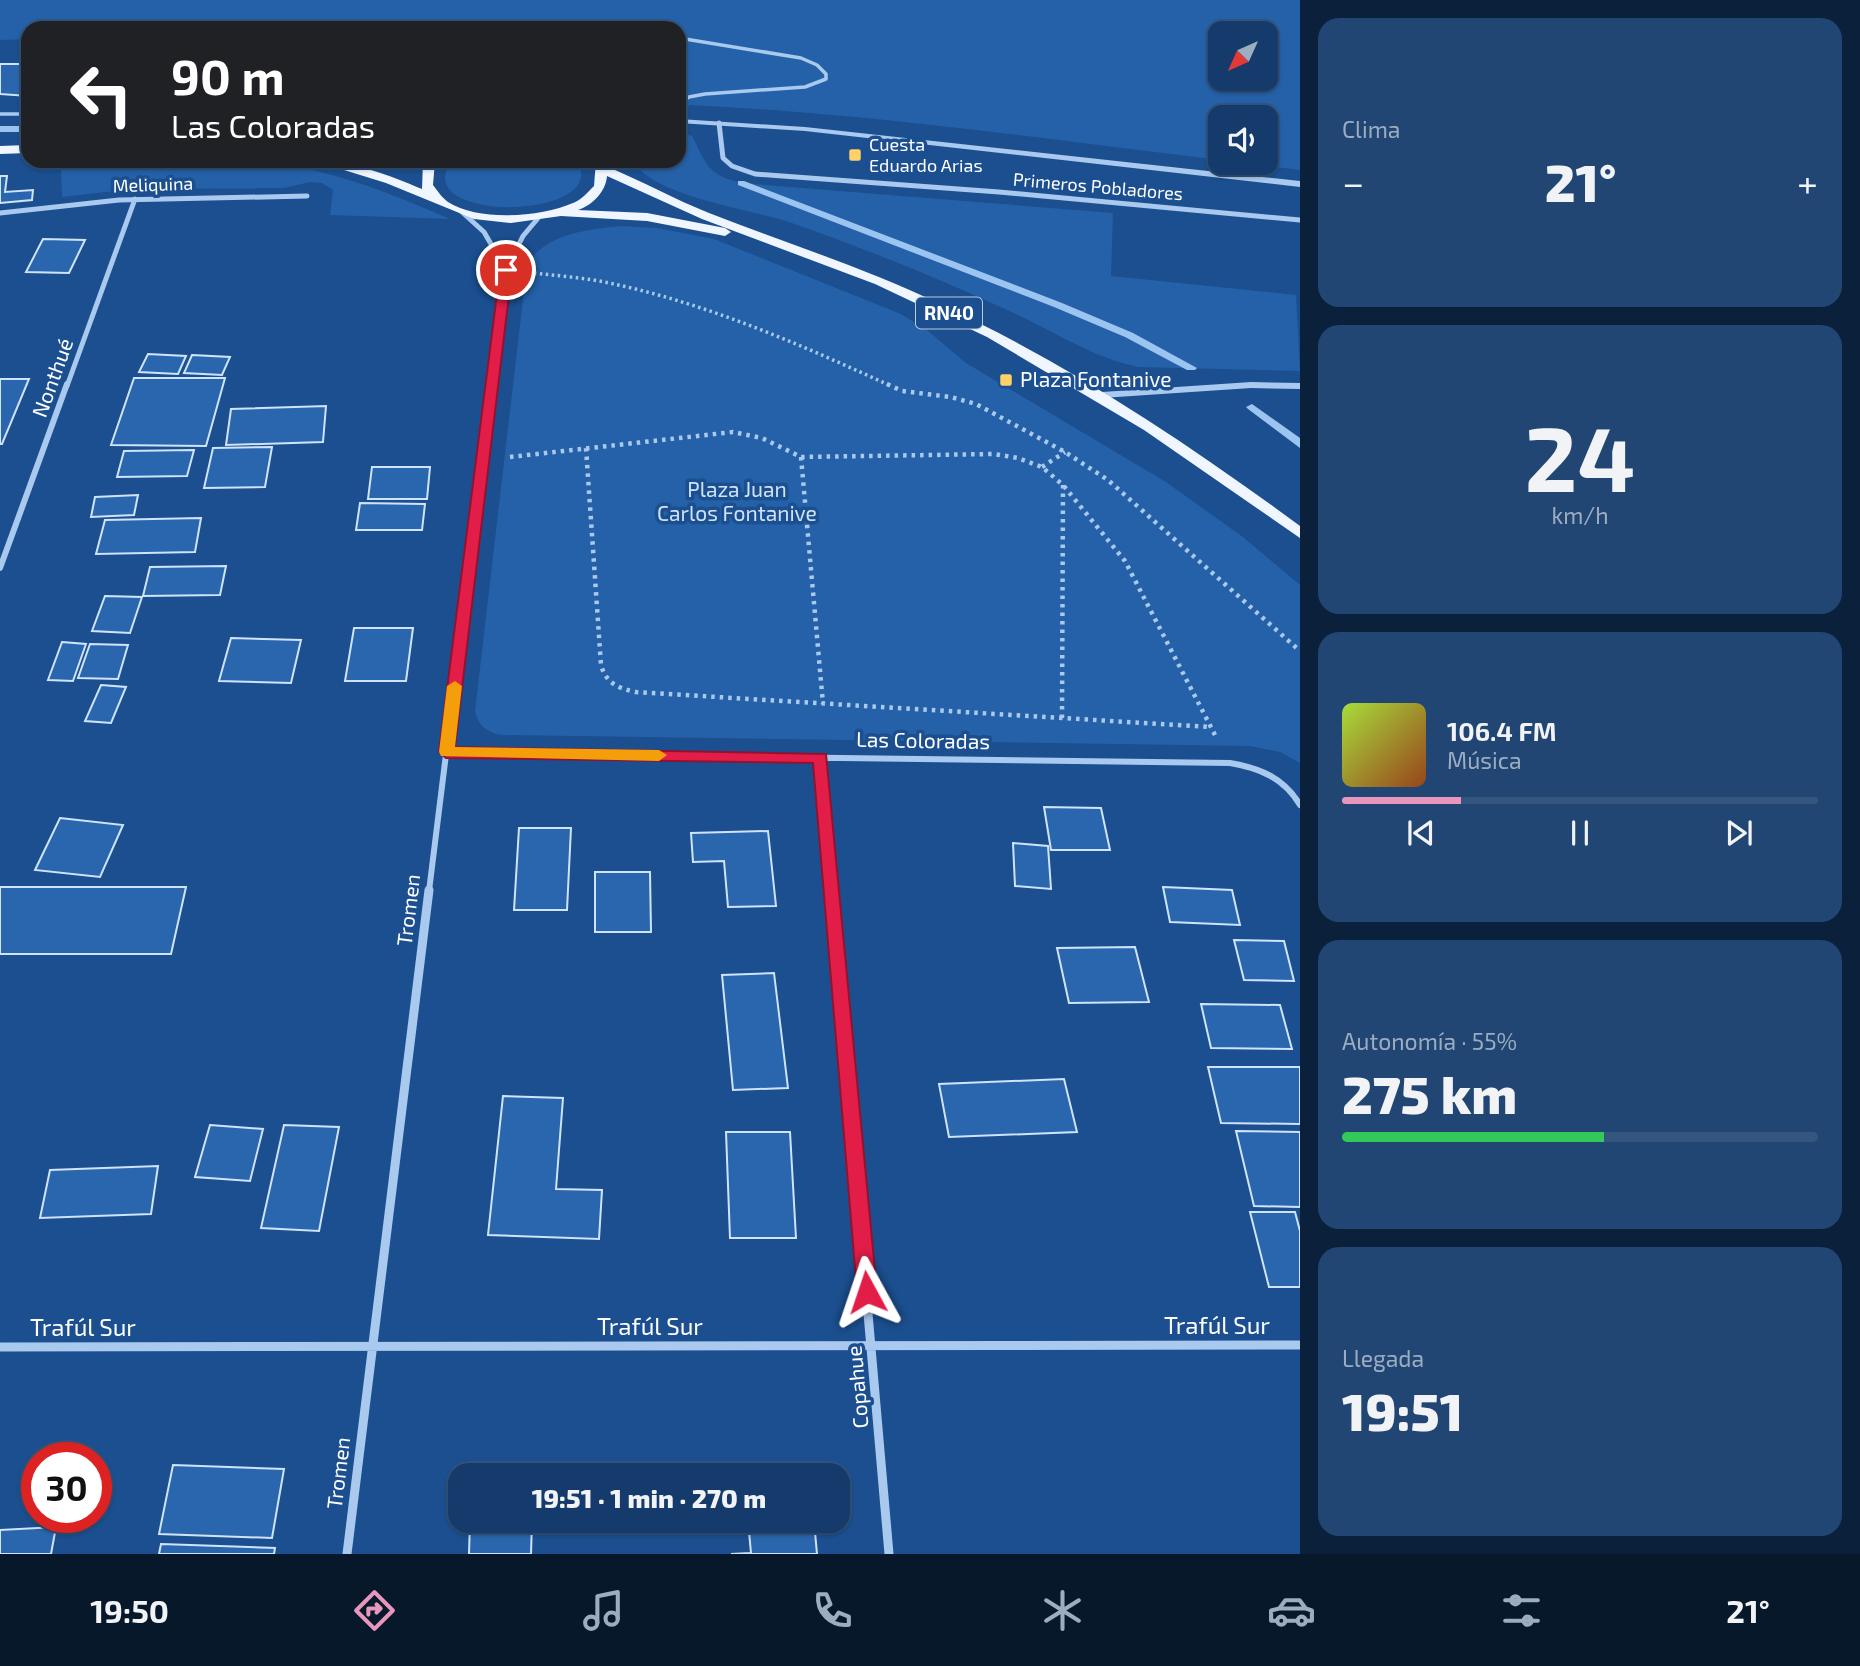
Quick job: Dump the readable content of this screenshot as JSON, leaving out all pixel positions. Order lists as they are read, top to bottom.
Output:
{
  "streets": {
    "main road": ["RN40"],
    "street": [
      "Meliquina",
      "Primeros Pobladores",
      "Nonthué",
      "Las Coloradas",
      "Tromen",
      "Trafúl Sur",
      "Copahue"
    ]
  },
  "crossings": [
    ["Meliquina", "Nonthué"],
    ["RN40", "Tromen"],
    ["Las Coloradas", "Tromen"],
    ["Las Coloradas", "Copahue"],
    ["Tromen", "Trafúl Sur"],
    ["Trafúl Sur", "Copahue"]
  ],
  "parks": ["Plaza Juan Carlos Fontanive"],
  "places": {
    "transit": ["Cuesta Eduardo Arias", "Plaza Fontanive"]
  },
  "north": "bottom left",
  "page": {
    "tile": [
      "Clima",
      ["24", "km/h"],
      ["Autonomía · 55%", "275 km"],
      ["Llegada", "19:51"]
    ],
    "turn": ["90 m", "Las Coloradas"],
    "heat": ["−", "21°", "+"],
    "song": ["106.4 FM", "Música"],
    "limit": "30",
    "trip": "19:51 · 1 min · 270 m",
    "tabs": ["19:50", "21°"]
  }
}
